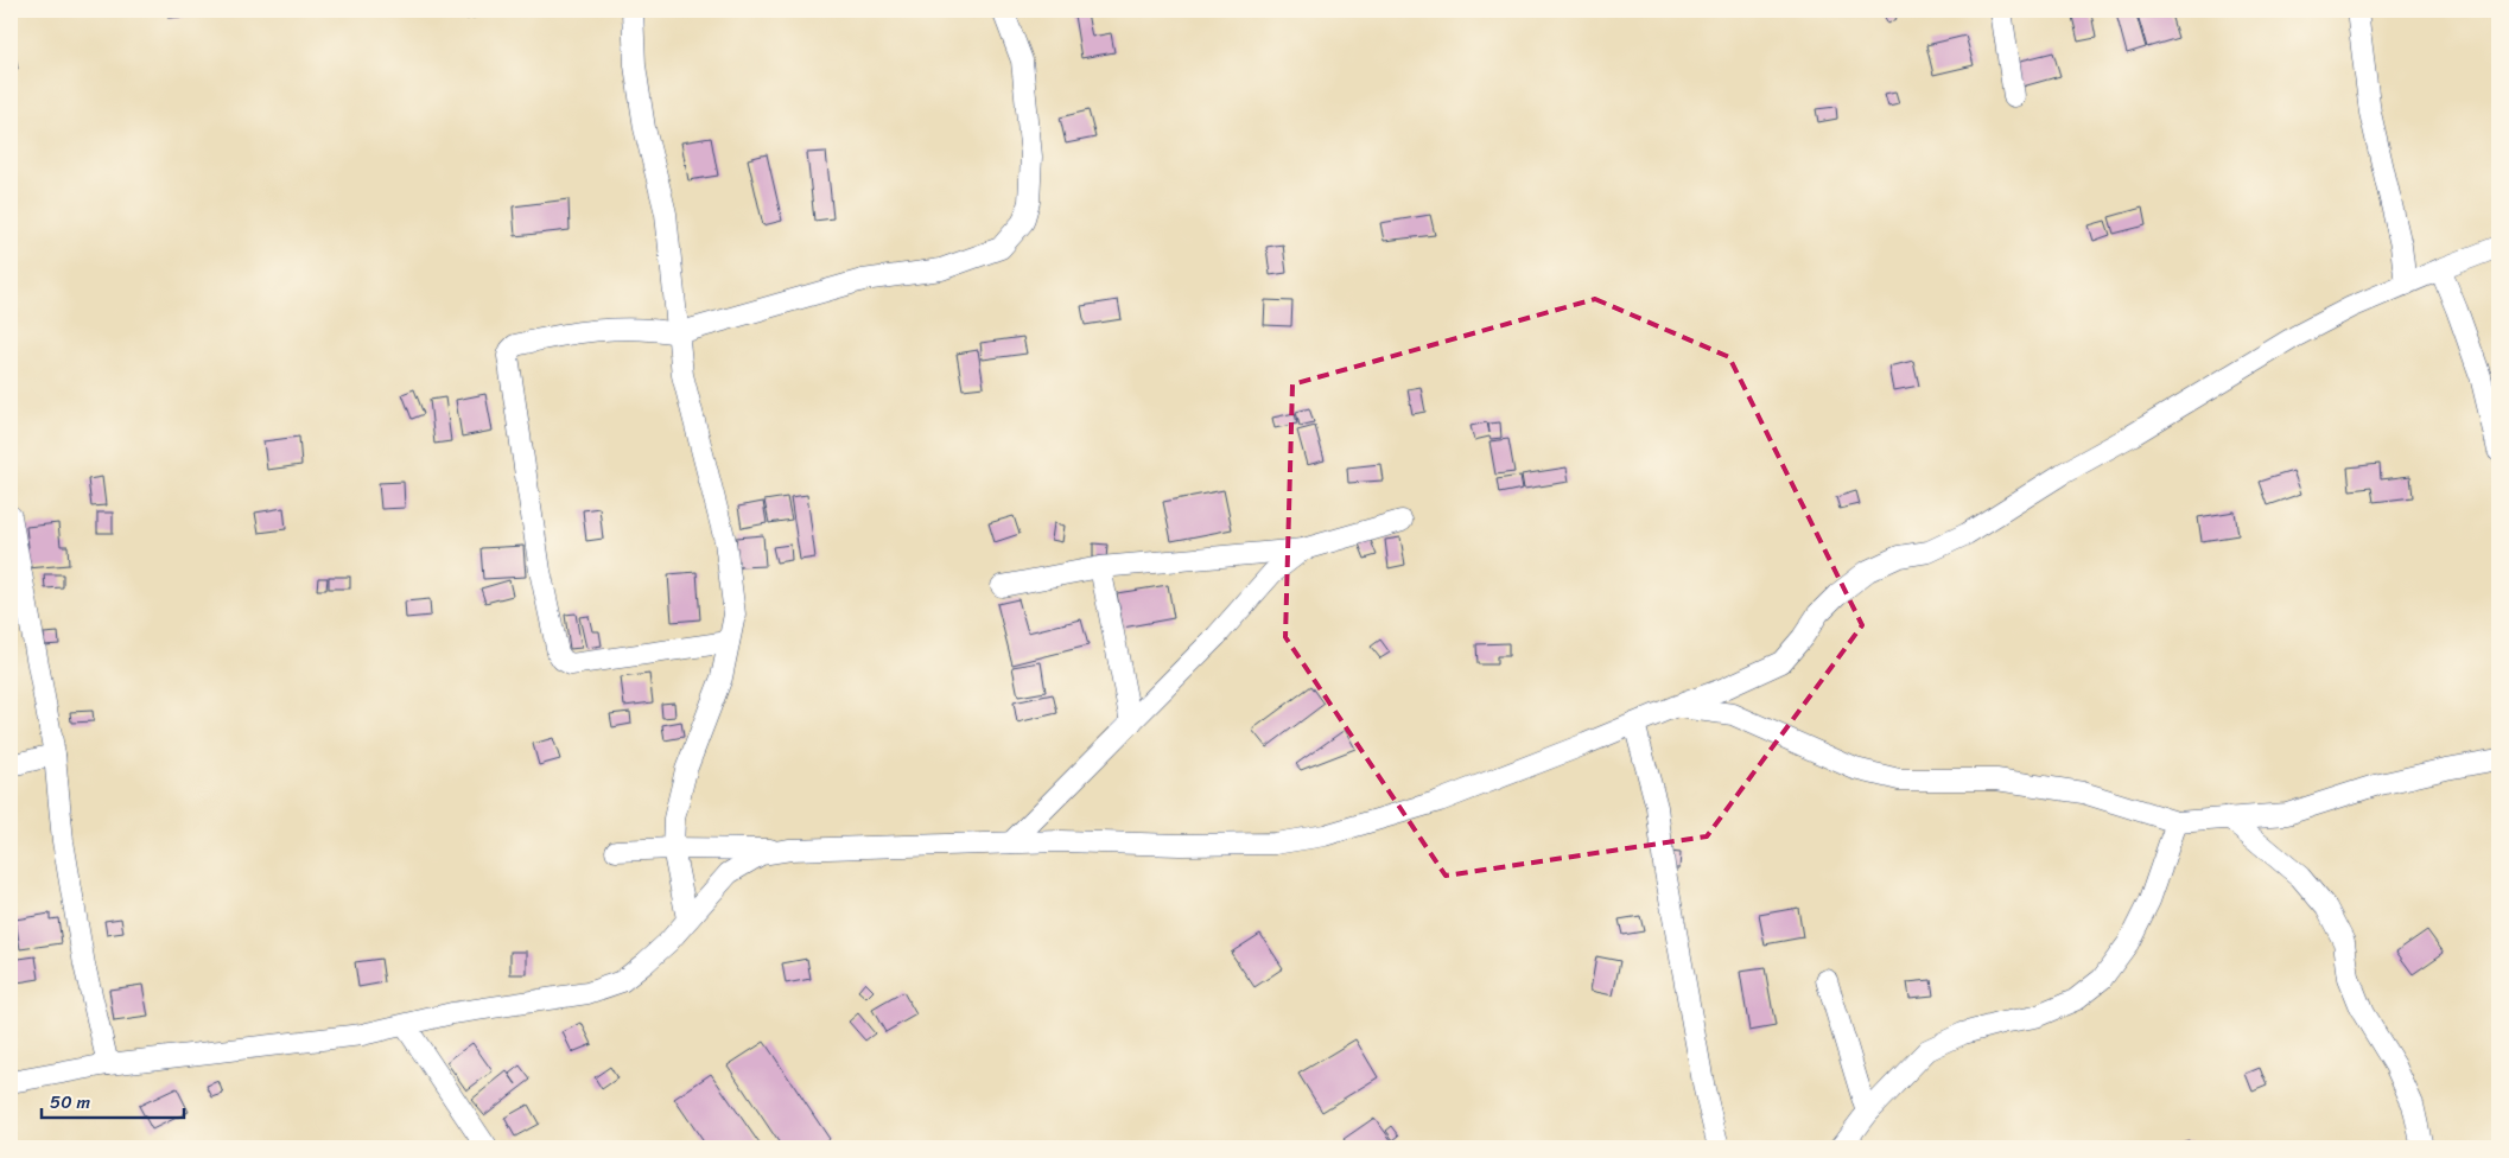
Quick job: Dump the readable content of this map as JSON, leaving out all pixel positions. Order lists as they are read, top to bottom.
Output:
{
  "scale_bar": "50 m"
}
